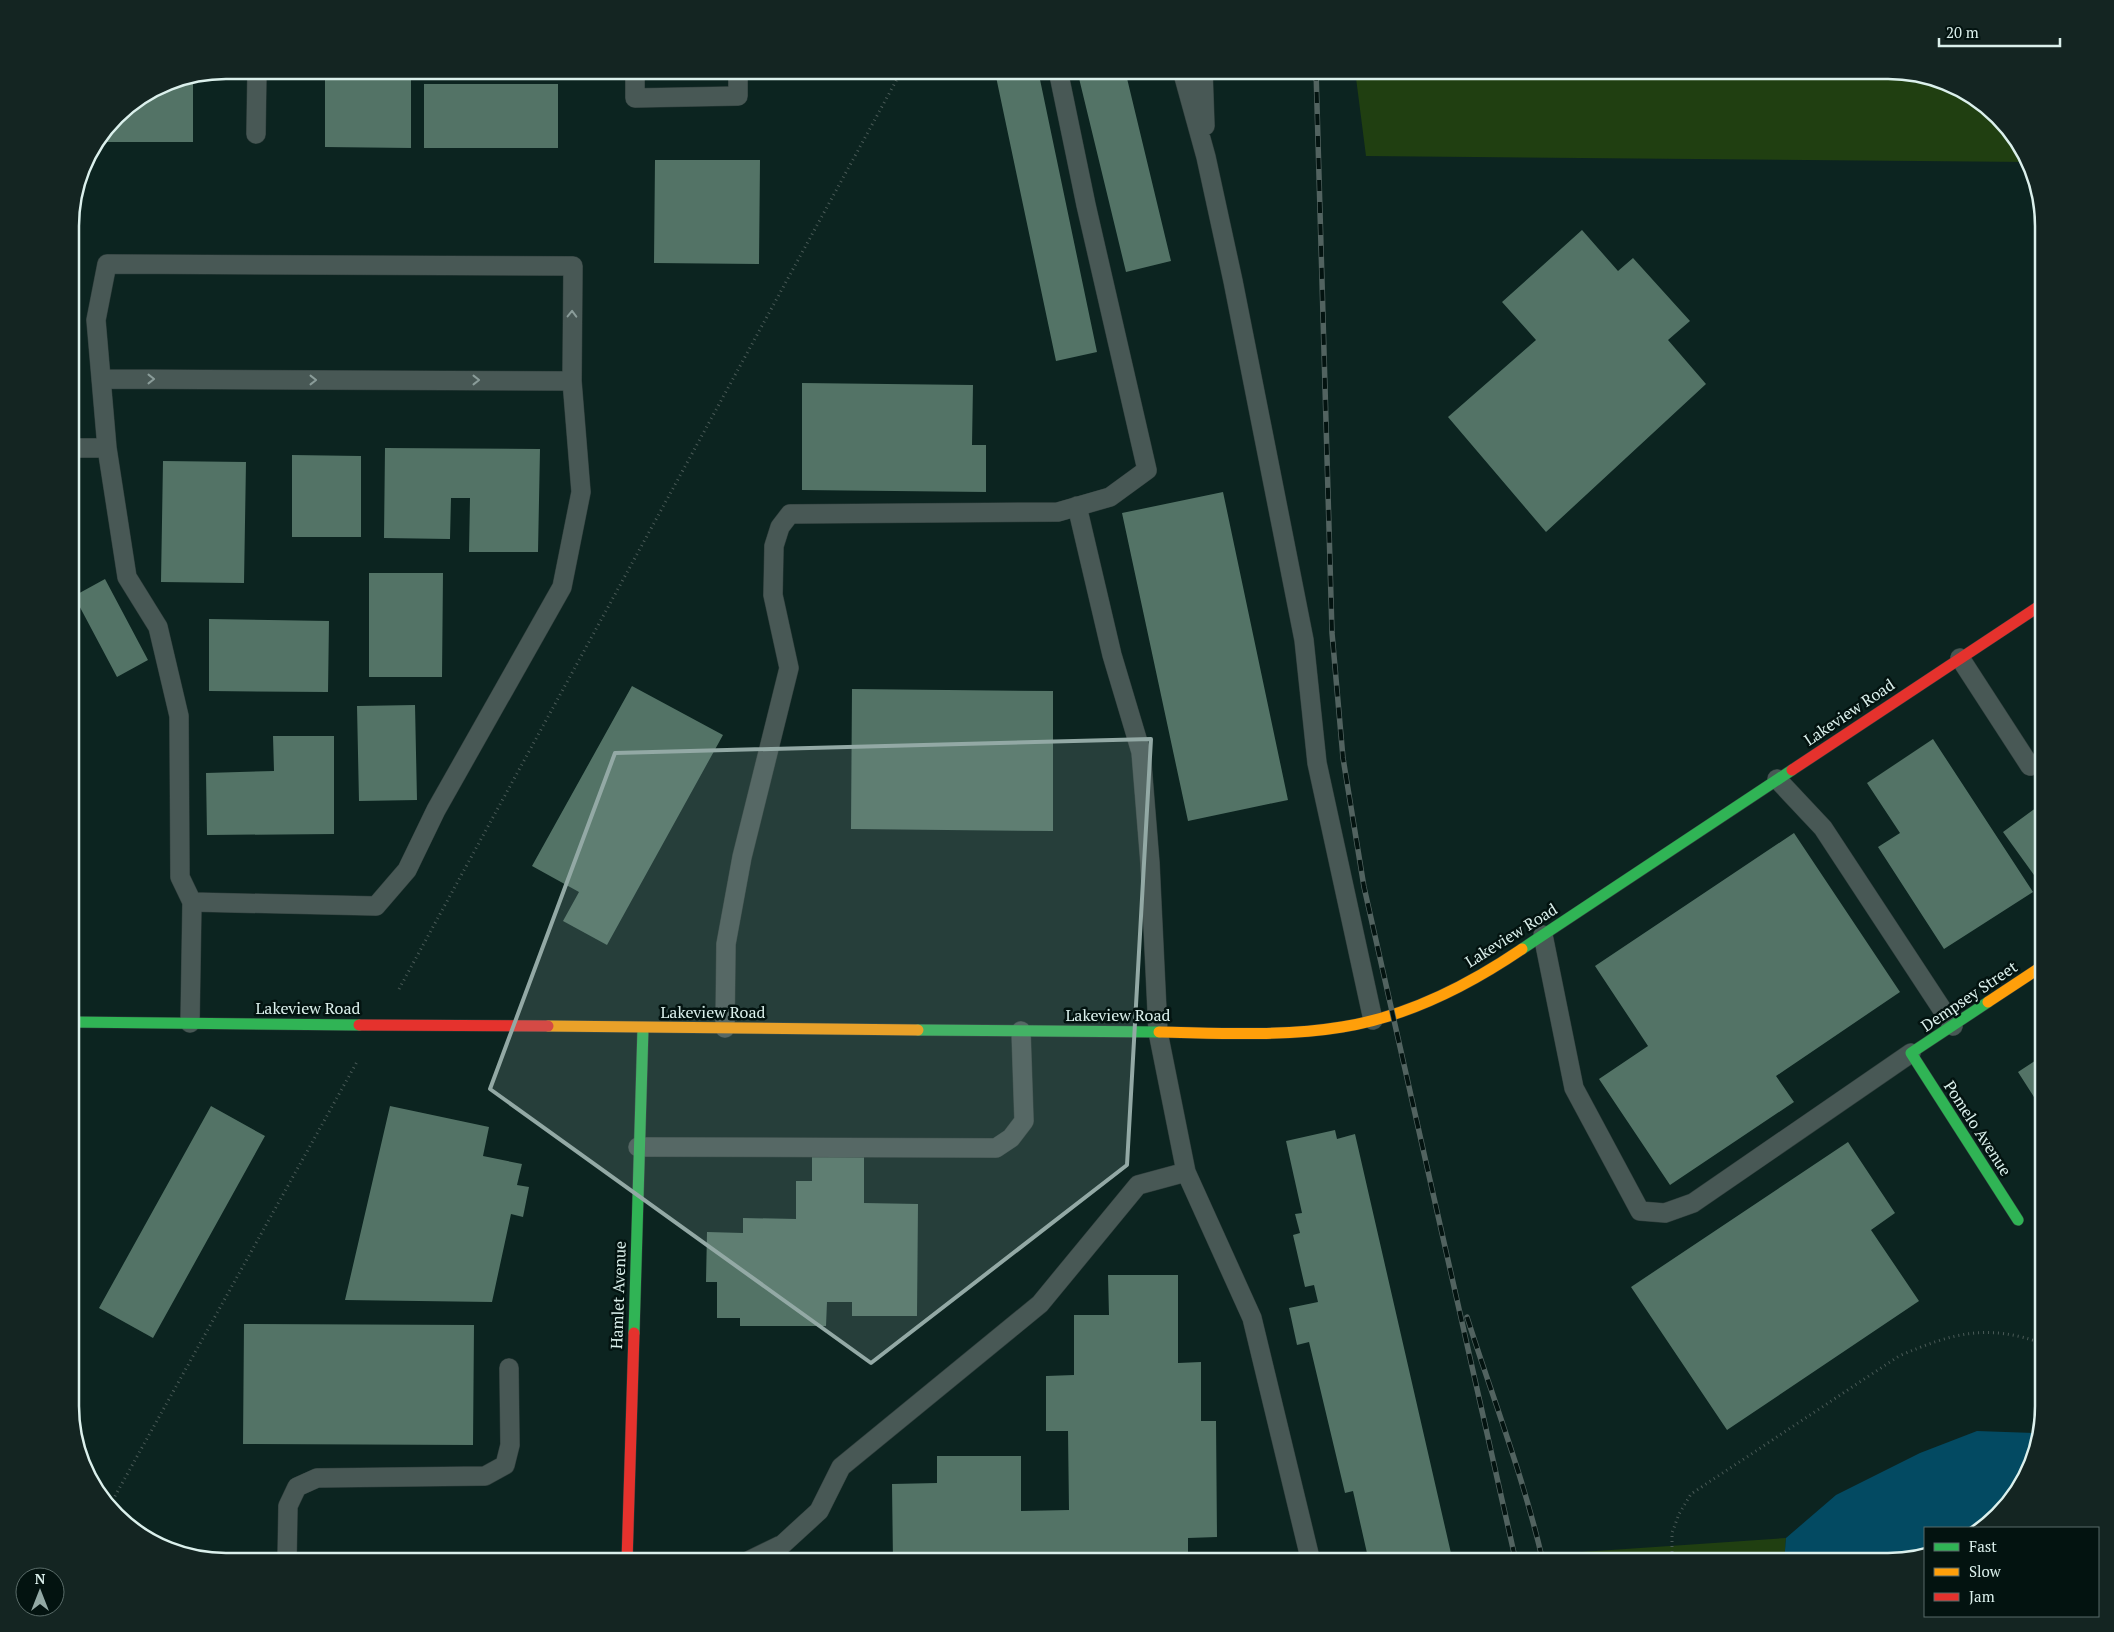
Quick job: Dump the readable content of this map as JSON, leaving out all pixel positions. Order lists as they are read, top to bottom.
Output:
{
  "streets": {
    "main road": [
      "Lakeview Road",
      "Dempsey Street",
      "Pomelo Avenue",
      "Hamlet Avenue"
    ]
  },
  "crossings": [
    ["Lakeview Road", "Hamlet Avenue"],
    ["Dempsey Street", "Pomelo Avenue"]
  ],
  "legend": ["Fast", "Slow", "Jam"],
  "scale_bar": "20 m",
  "north": "top"
}
